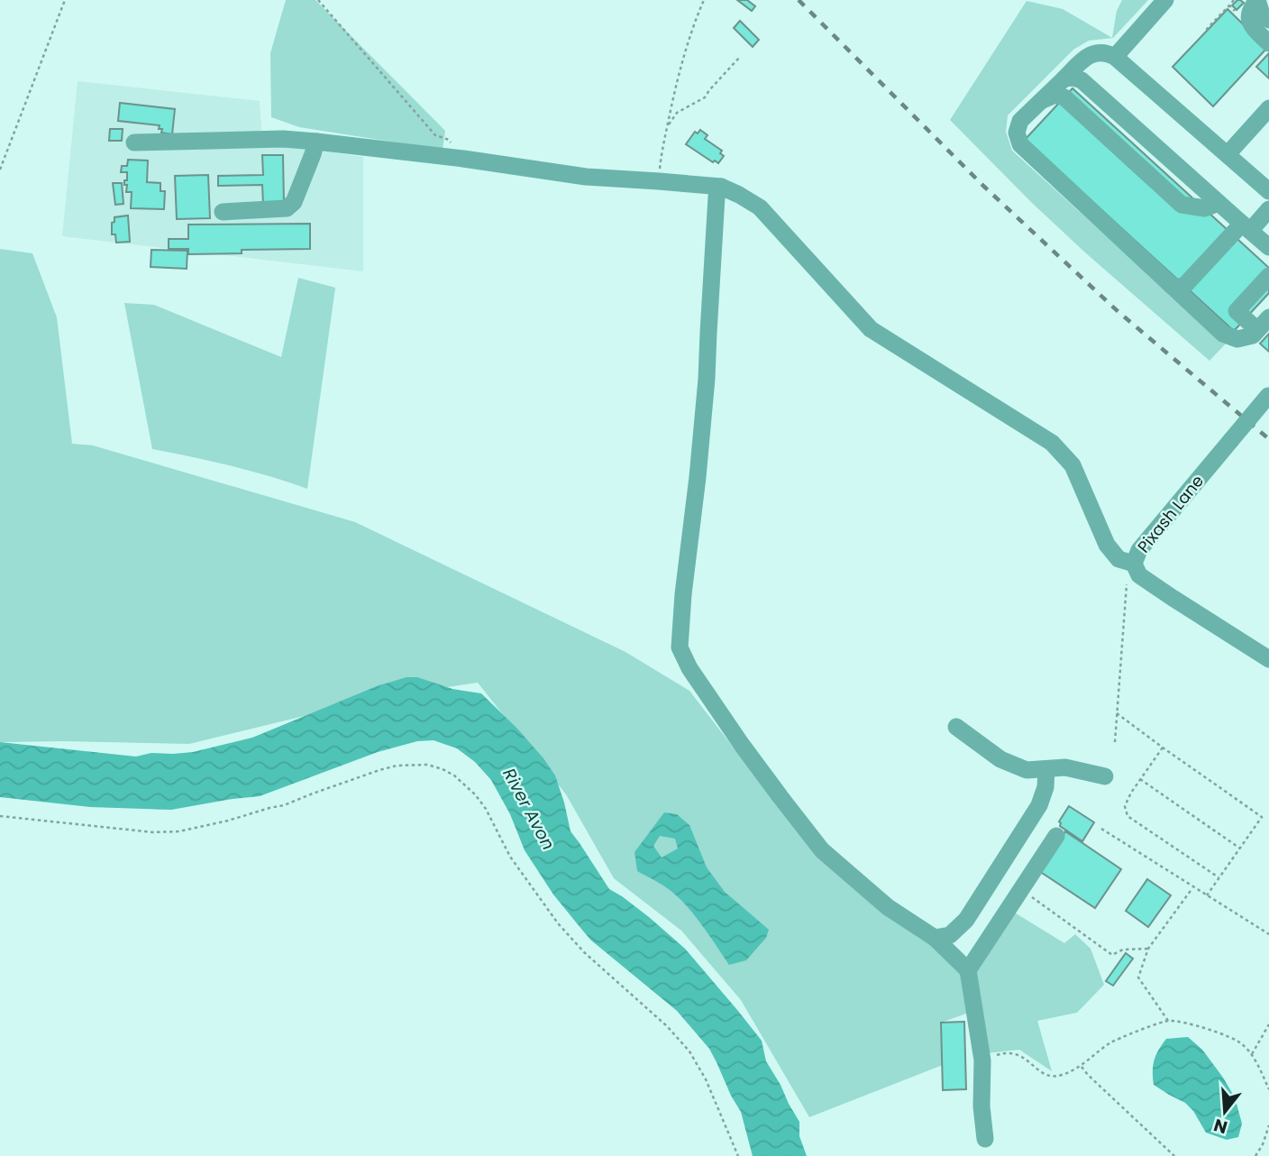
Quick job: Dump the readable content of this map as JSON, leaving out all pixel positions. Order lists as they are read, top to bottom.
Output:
{
  "streets": {
    "street": ["Pixash Lane"]
  },
  "water": ["River Avon"],
  "north": "bottom"
}
